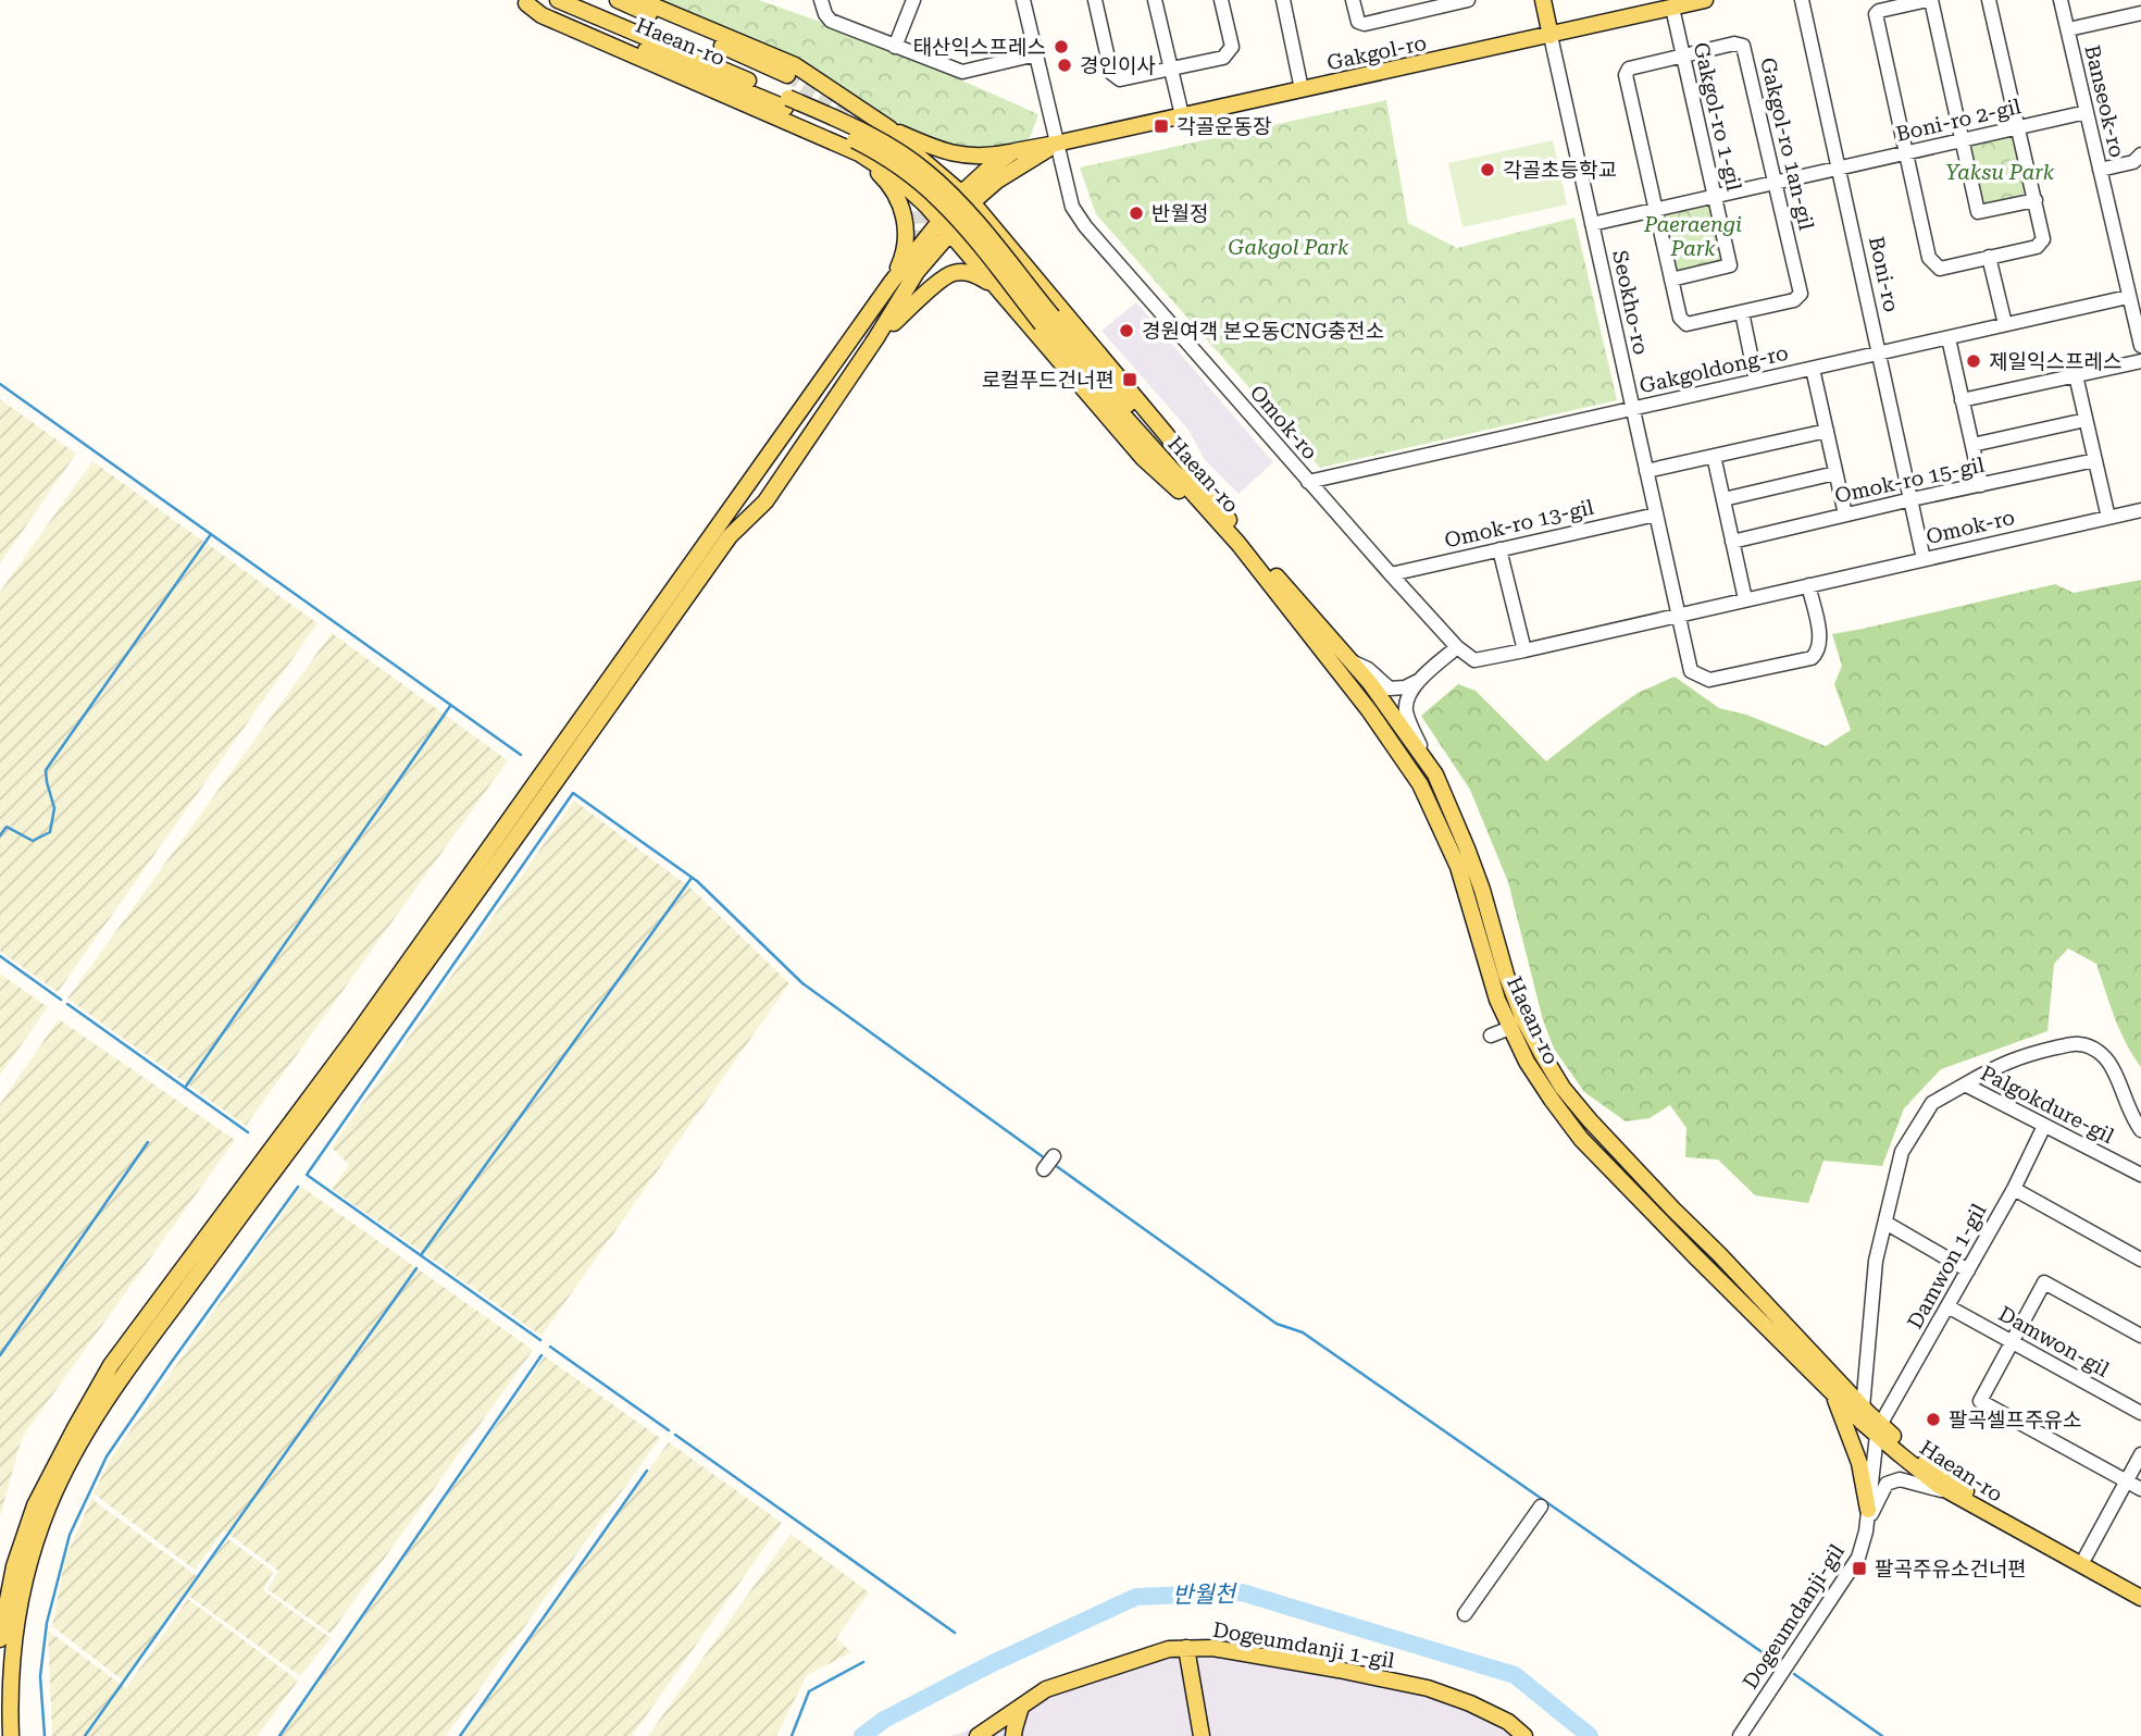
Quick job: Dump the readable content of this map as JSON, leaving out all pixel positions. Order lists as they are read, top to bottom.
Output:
{
  "streets": {
    "main road": [
      "Haean-ro",
      "Gakgol-ro",
      "Seokho-ro",
      "Dogeumdanji 1-gil"
    ],
    "street": [
      "Banseok-ro",
      "Gakgol-ro 1-gil",
      "Boni-ro 2-gil",
      "Gakgol-ro 1an-gil",
      "Boni-ro",
      "Gakgoldong-ro",
      "Omok-ro",
      "Omok-ro 15-gil",
      "Omok-ro 13-gil",
      "Palgokdure-gil",
      "Damwon 1-gil",
      "Damwon-gil",
      "Dogeumdanji-gil"
    ]
  },
  "crossings": [
    ["Haean-ro", "Palgokdure-gil"],
    ["Haean-ro", "Damwon 1-gil"],
    ["Haean-ro", "Dogeumdanji-gil"],
    ["Gakgol-ro", "Gakgol-ro 1-gil"],
    ["Gakgol-ro", "Seokho-ro"],
    ["Gakgol-ro", "Omok-ro"],
    ["Banseok-ro", "Boni-ro 2-gil"],
    ["Banseok-ro", "Gakgoldong-ro"],
    ["Gakgol-ro 1-gil", "Boni-ro 2-gil"],
    ["Gakgol-ro 1-gil", "Gakgol-ro 1an-gil"],
    ["Boni-ro 2-gil", "Gakgol-ro 1an-gil"],
    ["Boni-ro 2-gil", "Boni-ro"],
    ["Boni-ro 2-gil", "Seokho-ro"],
    ["Boni-ro", "Gakgoldong-ro"],
    ["Boni-ro", "Omok-ro"],
    ["Boni-ro", "Omok-ro 15-gil"],
    ["Seokho-ro", "Gakgoldong-ro"],
    ["Seokho-ro", "Omok-ro"],
    ["Seokho-ro", "Omok-ro 13-gil"],
    ["Gakgoldong-ro", "Omok-ro"],
    ["Omok-ro", "Omok-ro 13-gil"],
    ["Palgokdure-gil", "Damwon 1-gil"],
    ["Damwon 1-gil", "Damwon-gil"],
    ["Damwon 1-gil", "Dogeumdanji-gil"]
  ],
  "water": ["반월천"],
  "parks": ["Yaksu Park", "Paeraengi Park", "Gakgol Park"],
  "places": {
    "other": [
      "태산익스프레스",
      "경인이사",
      "각골초등학교",
      "반월정",
      "경원여객 본오동CNG충전소",
      "제일익스프레스",
      "팔곡셀프주유소"
    ],
    "transit": ["각골운동장", "로컬푸드건너편", "팔곡주유소건너편"]
  }
}
